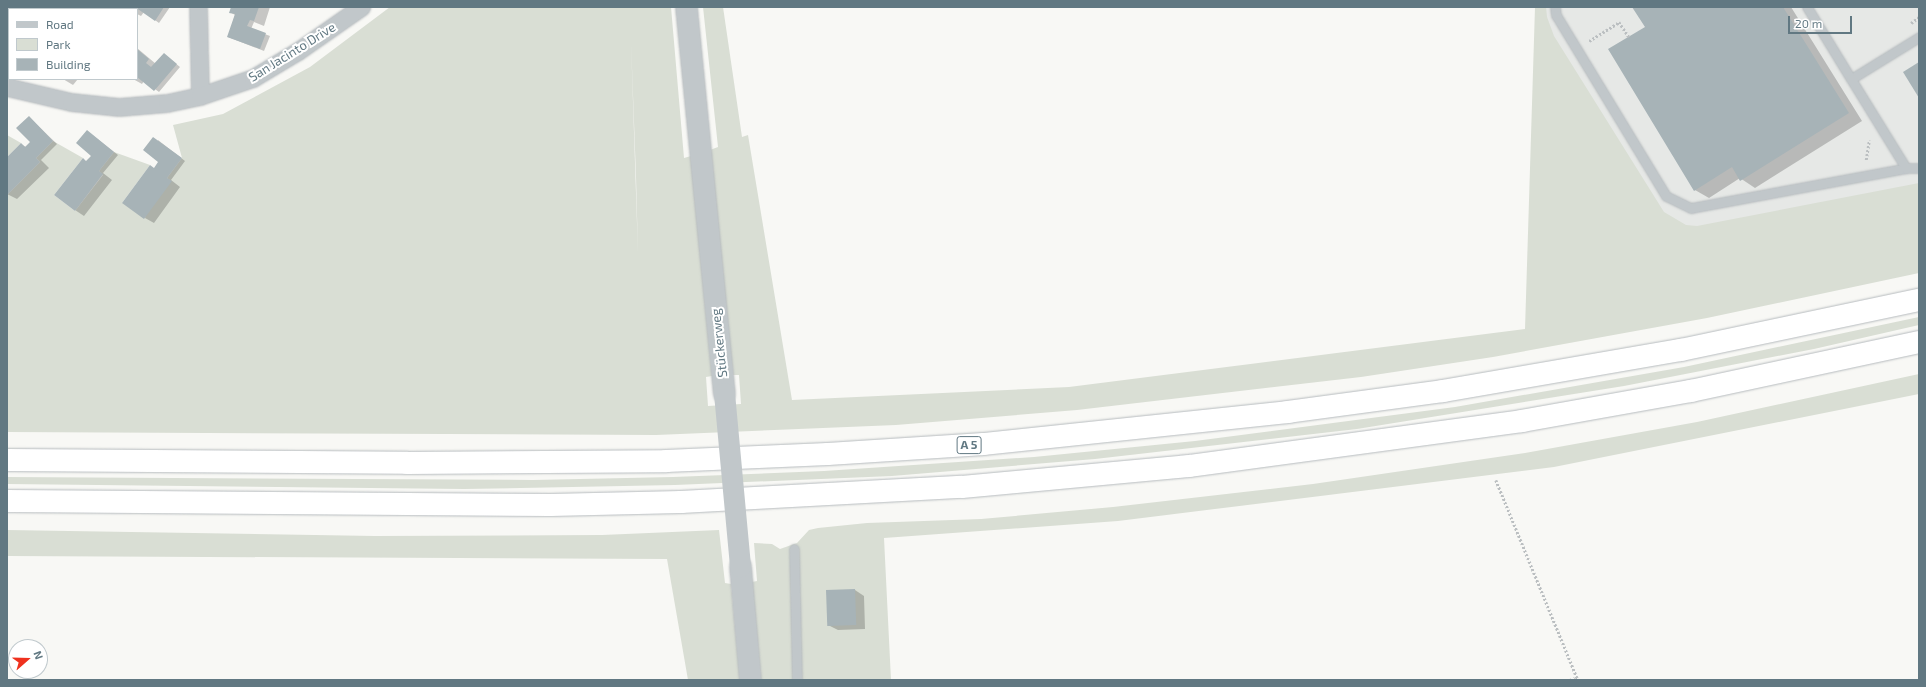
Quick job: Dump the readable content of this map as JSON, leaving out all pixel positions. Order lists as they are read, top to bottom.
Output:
{
  "streets": {
    "highway": ["A 5"],
    "street": ["San Jacinto Drive", "Stückerweg"]
  },
  "legend": ["Road", "Park", "Building"],
  "scale_bar": "20 m",
  "north": "right"
}
